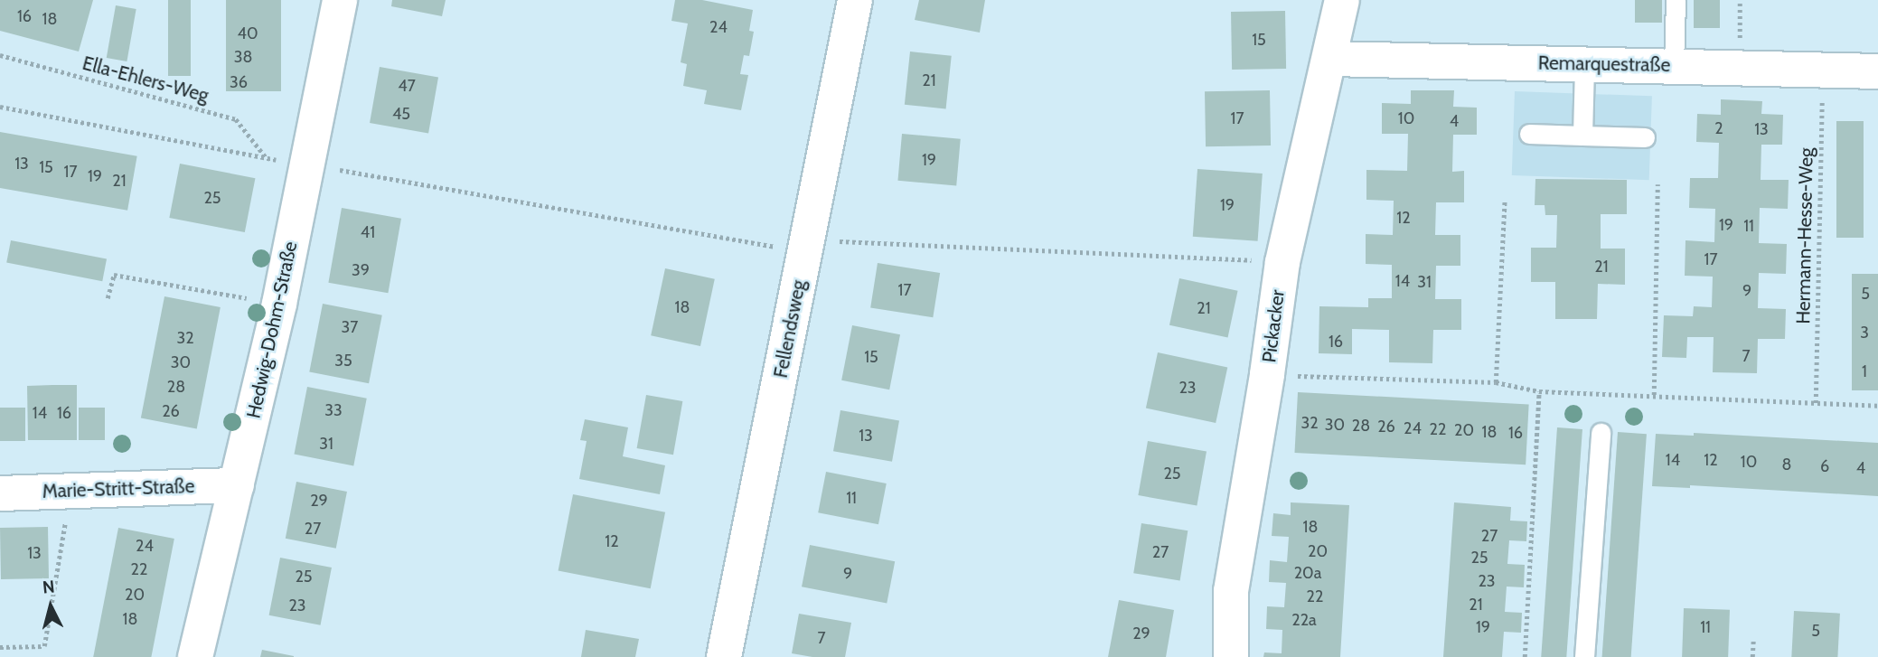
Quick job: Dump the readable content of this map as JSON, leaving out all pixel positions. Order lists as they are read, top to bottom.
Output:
{
  "streets": {
    "street": [
      "Remarquestraße",
      "Pickacker",
      "Fellendsweg",
      "Hedwig-Dohm-Straße",
      "Marie-Stritt-Straße"
    ],
    "path": ["Ella-Ehlers-Weg", "Hermann-Hesse-Weg"]
  },
  "crossings": [
    ["Remarquestraße", "Hermann-Hesse-Weg"],
    ["Remarquestraße", "Pickacker"],
    ["Hedwig-Dohm-Straße", "Marie-Stritt-Straße"]
  ],
  "house_numbers": [
    "16",
    "18",
    "24",
    "40",
    "15",
    "38",
    "21",
    "36",
    "47",
    "45",
    "17",
    "10",
    "4",
    "2",
    "13",
    "19",
    "13",
    "15",
    "17",
    "19",
    "21",
    "25",
    "19",
    "12",
    "19",
    "11",
    "41",
    "17",
    "21",
    "39",
    "14",
    "31",
    "17",
    "9",
    "5",
    "18",
    "21",
    "37",
    "3",
    "32",
    "16",
    "7",
    "15",
    "35",
    "30",
    "1",
    "28",
    "23",
    "33",
    "26",
    "14",
    "16",
    "32",
    "30",
    "28",
    "26",
    "24",
    "22",
    "20",
    "18",
    "16",
    "13",
    "31",
    "14",
    "12",
    "10",
    "8",
    "6",
    "4",
    "25",
    "11",
    "29",
    "18",
    "27",
    "27",
    "12",
    "24",
    "20",
    "27",
    "13",
    "25",
    "22",
    "20a",
    "9",
    "25",
    "23",
    "20",
    "22",
    "21",
    "23",
    "18",
    "22a",
    "19",
    "11",
    "5",
    "29",
    "7"
  ],
  "north": "top"
}
